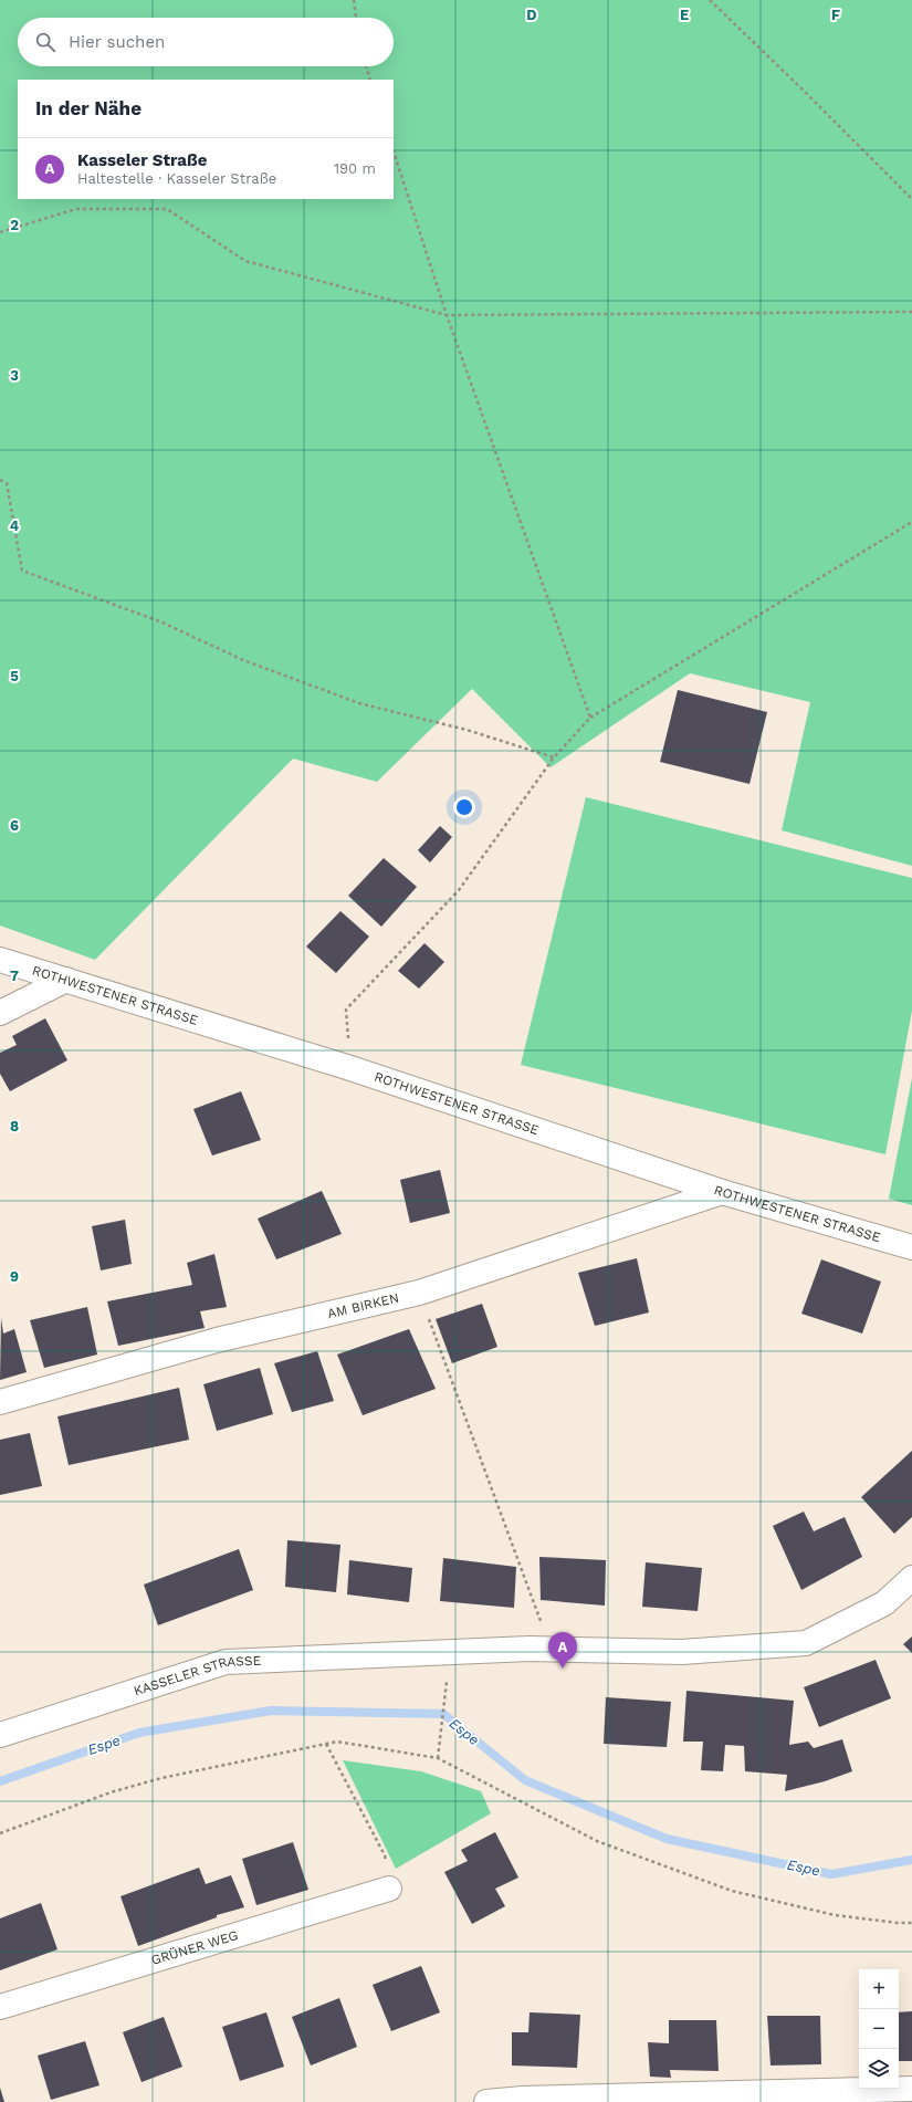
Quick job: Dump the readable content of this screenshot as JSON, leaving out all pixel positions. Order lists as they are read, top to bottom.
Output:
{
  "streets": {
    "street": [
      "ROTHWESTENER STRASSE",
      "AM BIRKEN",
      "KASSELER STRASSE",
      "GRÜNER WEG"
    ]
  },
  "crossings": [
    ["ROTHWESTENER STRASSE", "AM BIRKEN"]
  ],
  "water": ["Espe"],
  "page": {
    "search": "Hier suchen",
    "heading": "In der Nähe",
    "list": [
      {
        "mark": "A",
        "name": "Kasseler Straße",
        "note": "Haltestelle · Kasseler Straße",
        "value": "190 m"
      }
    ],
    "pins": "A",
    "map_buttons": ["+", "−"]
  },
  "grid": {
    "columns": ["D", "E", "F"],
    "rows": [
      "2",
      "3",
      "4",
      "5",
      "6",
      "7",
      "8",
      "9"
    ]
  }
}
